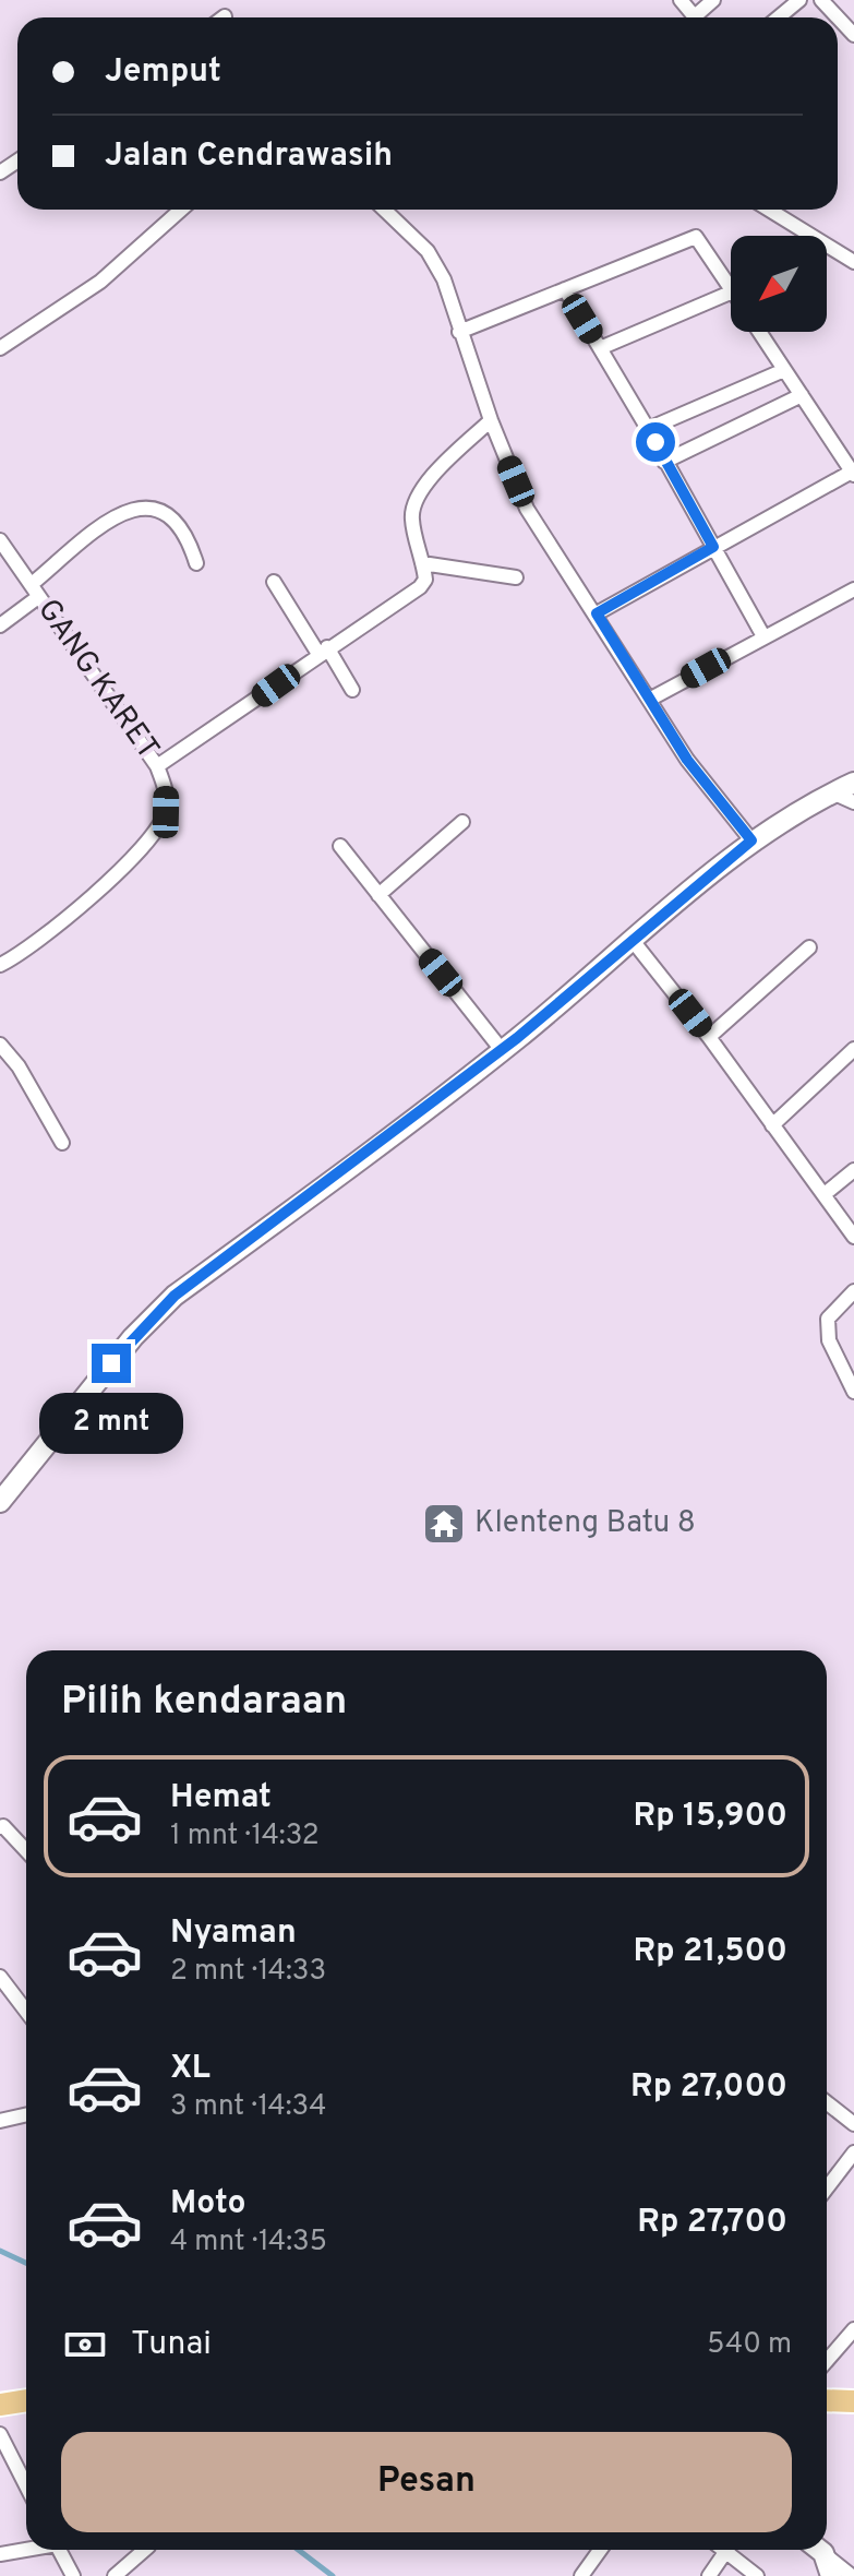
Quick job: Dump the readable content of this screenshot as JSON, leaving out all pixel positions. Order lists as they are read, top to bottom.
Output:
{
  "streets": {
    "street": ["GANG KARET"]
  },
  "places": {
    "temple": ["Klenteng Batu 8"]
  },
  "north": "bottom left",
  "page": {
    "banner": ["Jemput", "Jalan Cendrawasih"],
    "bubble": "2 mnt",
    "heading": "Pilih kendaraan",
    "list": [
      {
        "name": "Hemat",
        "note": "1 mnt · 14:32",
        "value": "Rp 15,900"
      },
      {
        "name": "Nyaman",
        "note": "2 mnt · 14:33",
        "value": "Rp 21,500"
      },
      {
        "name": "XL",
        "note": "3 mnt · 14:34",
        "value": "Rp 27,000"
      },
      {
        "name": "Moto",
        "note": "4 mnt · 14:35",
        "value": "Rp 27,700"
      }
    ],
    "pay": ["Tunai", "540 m"],
    "buttons": "Pesan"
  }
}
